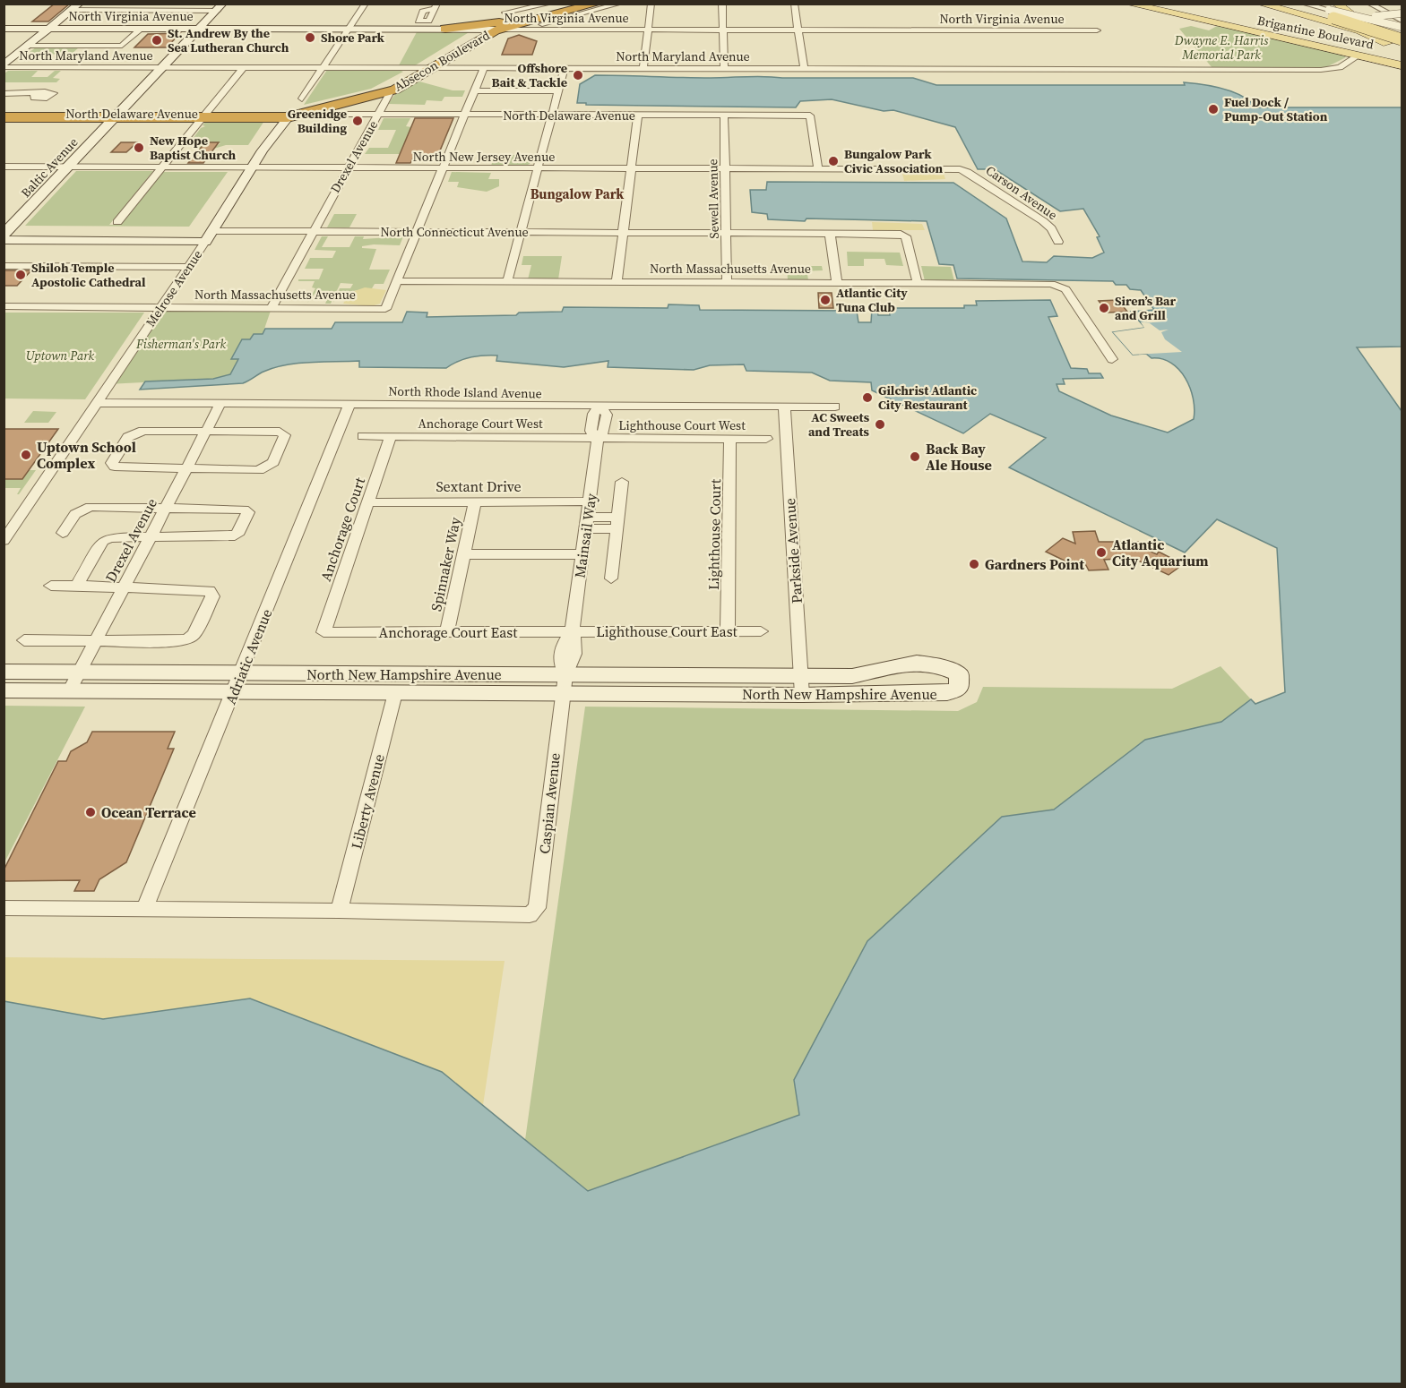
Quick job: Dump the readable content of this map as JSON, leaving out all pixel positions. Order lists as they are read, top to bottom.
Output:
{
  "streets": {
    "highway": ["Absecon Boulevard", "North Delaware Avenue"],
    "main road": ["Brigantine Boulevard"],
    "street": [
      "North Virginia Avenue",
      "North Maryland Avenue",
      "Drexel Avenue",
      "North New Jersey Avenue",
      "Baltic Avenue",
      "Carson Avenue",
      "Sewell Avenue",
      "North Connecticut Avenue",
      "North Massachusetts Avenue",
      "Melrose Avenue",
      "North Rhode Island Avenue",
      "Anchorage Court West",
      "Lighthouse Court West",
      "Sextant Drive",
      "Anchorage Court",
      "Lighthouse Court",
      "Mainsail Way",
      "Parkside Avenue",
      "Spinnaker Way",
      "Lighthouse Court East",
      "Anchorage Court East",
      "Adriatic Avenue",
      "North New Hampshire Avenue",
      "Liberty Avenue",
      "Caspian Avenue"
    ]
  },
  "crossings": [
    ["North Virginia Avenue", "Absecon Boulevard"],
    ["North Virginia Avenue", "Baltic Avenue"],
    ["Brigantine Boulevard", "North Maryland Avenue"],
    ["North Maryland Avenue", "Absecon Boulevard"],
    ["North Maryland Avenue", "Baltic Avenue"],
    ["Absecon Boulevard", "North Delaware Avenue"],
    ["Absecon Boulevard", "Drexel Avenue"],
    ["Absecon Boulevard", "Melrose Avenue"],
    ["North Delaware Avenue", "Drexel Avenue"],
    ["North Delaware Avenue", "North New Jersey Avenue"],
    ["North Delaware Avenue", "Baltic Avenue"],
    ["North Delaware Avenue", "Sewell Avenue"],
    ["North Delaware Avenue", "Melrose Avenue"],
    ["Drexel Avenue", "North New Jersey Avenue"],
    ["Drexel Avenue", "North Connecticut Avenue"],
    ["Drexel Avenue", "North Massachusetts Avenue"],
    ["Drexel Avenue", "North Rhode Island Avenue"],
    ["Drexel Avenue", "North New Hampshire Avenue"],
    ["North New Jersey Avenue", "Baltic Avenue"],
    ["North New Jersey Avenue", "Carson Avenue"],
    ["North New Jersey Avenue", "Sewell Avenue"],
    ["North New Jersey Avenue", "Melrose Avenue"],
    ["Baltic Avenue", "North Connecticut Avenue"],
    ["Sewell Avenue", "North Connecticut Avenue"],
    ["Sewell Avenue", "North Massachusetts Avenue"],
    ["North Connecticut Avenue", "North Massachusetts Avenue"],
    ["North Connecticut Avenue", "Melrose Avenue"],
    ["North Massachusetts Avenue", "Melrose Avenue"],
    ["Melrose Avenue", "North Rhode Island Avenue"],
    ["North Rhode Island Avenue", "Mainsail Way"],
    ["North Rhode Island Avenue", "Parkside Avenue"],
    ["North Rhode Island Avenue", "Adriatic Avenue"],
    ["Anchorage Court West", "Lighthouse Court West"],
    ["Anchorage Court West", "Anchorage Court"],
    ["Anchorage Court West", "Mainsail Way"],
    ["Lighthouse Court West", "Lighthouse Court"],
    ["Lighthouse Court West", "Mainsail Way"],
    ["Sextant Drive", "Anchorage Court"],
    ["Sextant Drive", "Mainsail Way"],
    ["Sextant Drive", "Spinnaker Way"],
    ["Anchorage Court", "Anchorage Court East"],
    ["Lighthouse Court", "Lighthouse Court East"],
    ["Mainsail Way", "Lighthouse Court East"],
    ["Mainsail Way", "Anchorage Court East"],
    ["Mainsail Way", "North New Hampshire Avenue"],
    ["Mainsail Way", "Caspian Avenue"],
    ["Parkside Avenue", "North New Hampshire Avenue"],
    ["Spinnaker Way", "Anchorage Court East"],
    ["Lighthouse Court East", "Anchorage Court East"],
    ["Adriatic Avenue", "North New Hampshire Avenue"],
    ["North New Hampshire Avenue", "Liberty Avenue"],
    ["North New Hampshire Avenue", "Caspian Avenue"],
    ["Liberty Avenue", "Caspian Avenue"]
  ],
  "districts": ["Bungalow Park"],
  "parks": ["Dwayne E. Harris Memorial Park", "Fisherman's Park", "Uptown Park"],
  "places": [
    "Shore Park",
    "St. Andrew By the Sea Lutheran Church",
    "Offshore Bait & Tackle",
    "Fuel Dock / Pump-Out Station",
    "Greenidge Building",
    "New Hope Baptist Church",
    "Bungalow Park Civic Association",
    "Shiloh Temple Apostolic Cathedral",
    "Atlantic City Tuna Club",
    "Siren’s Bar and Grill",
    "Gilchrist Atlantic City Restaurant",
    "AC Sweets and Treats",
    "Uptown School Complex",
    "Back Bay Ale House",
    "Atlantic City Aquarium",
    "Gardners Point",
    "Ocean Terrace"
  ]
}
